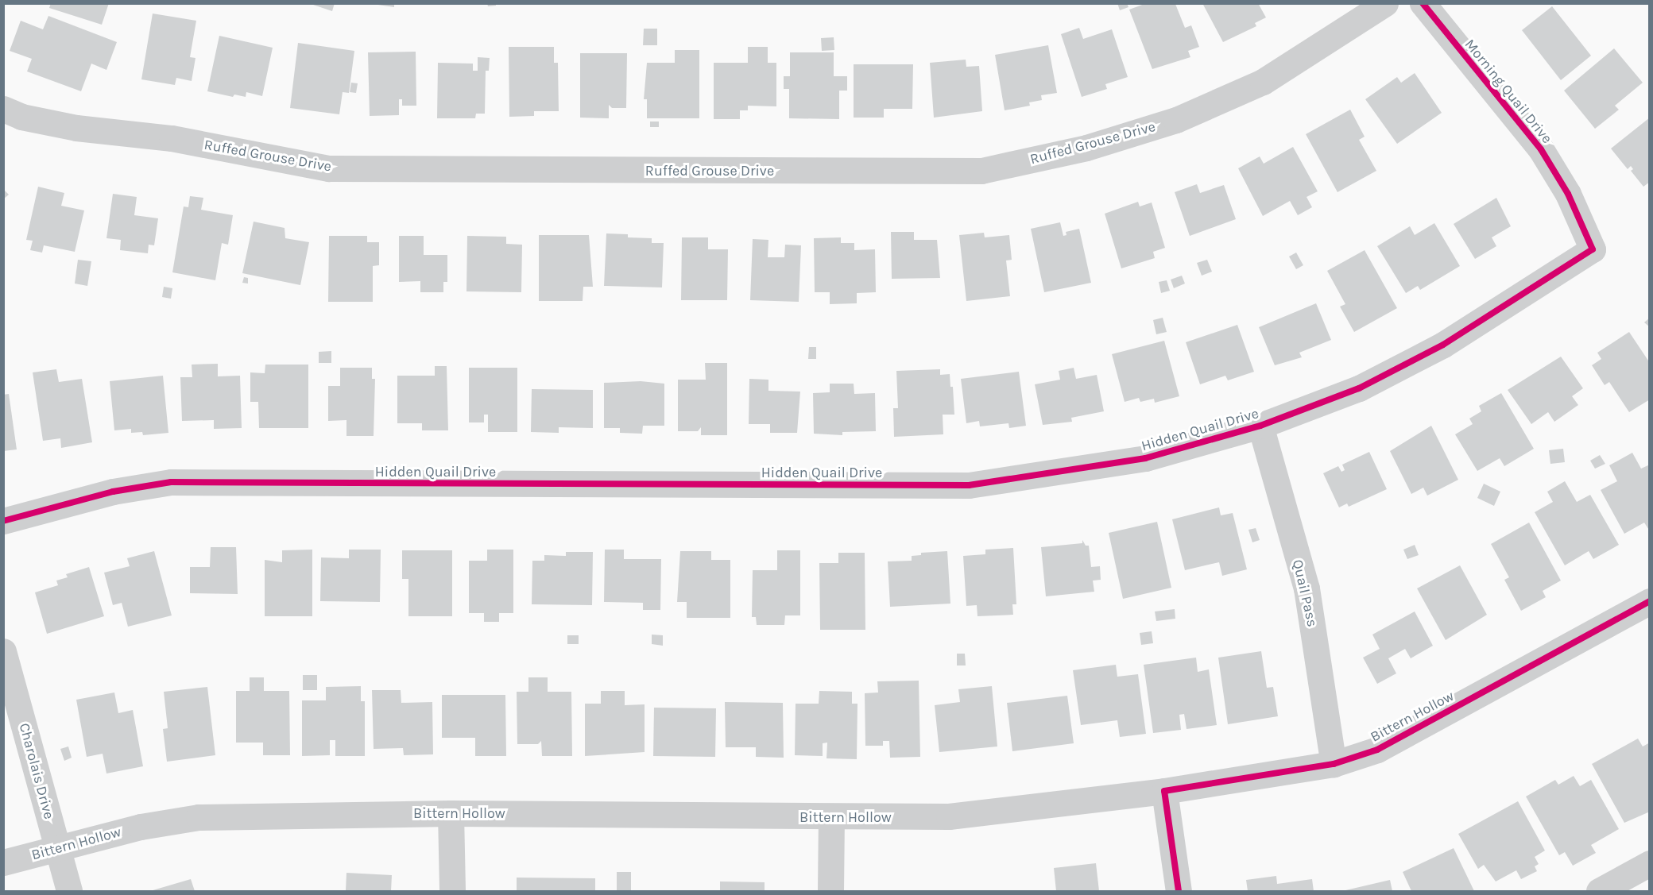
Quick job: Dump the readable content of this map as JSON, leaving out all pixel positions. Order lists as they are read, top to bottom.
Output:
{
  "streets": {
    "street": [
      "Morning Quail Drive",
      "Ruffed Grouse Drive",
      "Hidden Quail Drive",
      "Quail Pass",
      "Bittern Hollow",
      "Charolais Drive"
    ]
  },
  "crossings": [
    ["Morning Quail Drive", "Hidden Quail Drive"],
    ["Hidden Quail Drive", "Quail Pass"],
    ["Quail Pass", "Bittern Hollow"],
    ["Bittern Hollow", "Charolais Drive"]
  ]
}
